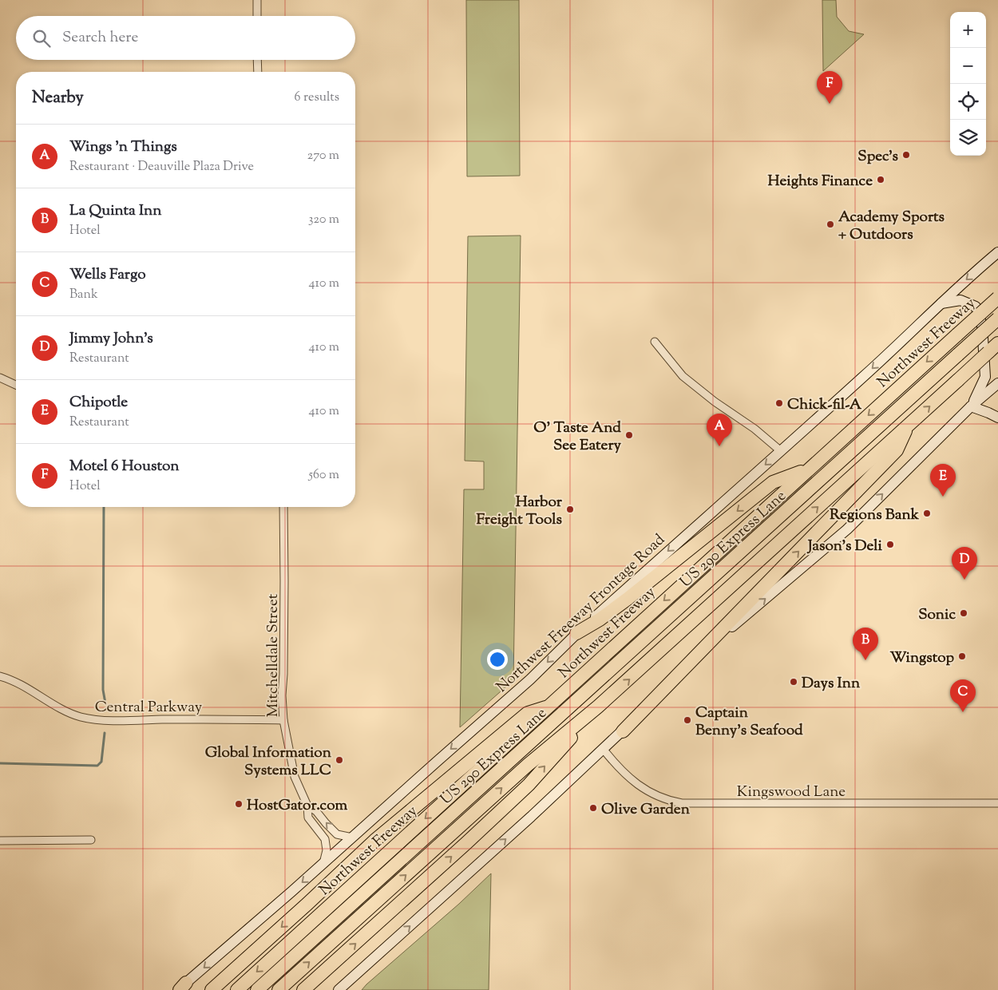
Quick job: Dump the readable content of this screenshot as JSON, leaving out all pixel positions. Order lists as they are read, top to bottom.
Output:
{
  "streets": {
    "highway": ["Northwest Freeway", "US 290 Express Lane"],
    "main road": ["Northwest Freeway Frontage Road"],
    "street": ["Mitchelldale Street", "Central Parkway", "Kingswood Lane"]
  },
  "crossings": [
    ["Northwest Freeway Frontage Road", "Mitchelldale Street"],
    ["Mitchelldale Street", "Central Parkway"]
  ],
  "one_way": ["Northwest Freeway Frontage Road"],
  "places": [
    "Spec's",
    "Heights Finance",
    "Academy Sports + Outdoors",
    "Chick-fil-A",
    "O' Taste And See Eatery",
    "Harbor Freight Tools",
    "Regions Bank",
    "Jason's Deli",
    "Sonic",
    "Wingstop",
    "Days Inn",
    "Captain Benny's Seafood",
    "Global Information Systems LLC",
    "HostGator.com",
    "Olive Garden"
  ],
  "page": {
    "map_buttons": ["+", "−"],
    "search": "Search here",
    "pins": [
      "F",
      "A",
      "E",
      "D",
      "B",
      "C"
    ],
    "heading": ["Nearby", "6 results"],
    "list": [
      {
        "mark": "A",
        "name": "Wings 'n Things",
        "note": "Restaurant · Deauville Plaza Drive",
        "value": "270 m"
      },
      {
        "mark": "B",
        "name": "La Quinta Inn",
        "note": "Hotel",
        "value": "320 m"
      },
      {
        "mark": "C",
        "name": "Wells Fargo",
        "note": "Bank",
        "value": "410 m"
      },
      {
        "mark": "D",
        "name": "Jimmy John's",
        "note": "Restaurant",
        "value": "410 m"
      },
      {
        "mark": "E",
        "name": "Chipotle",
        "note": "Restaurant",
        "value": "410 m"
      },
      {
        "mark": "F",
        "name": "Motel 6 Houston",
        "note": "Hotel",
        "value": "560 m"
      }
    ]
  }
}
